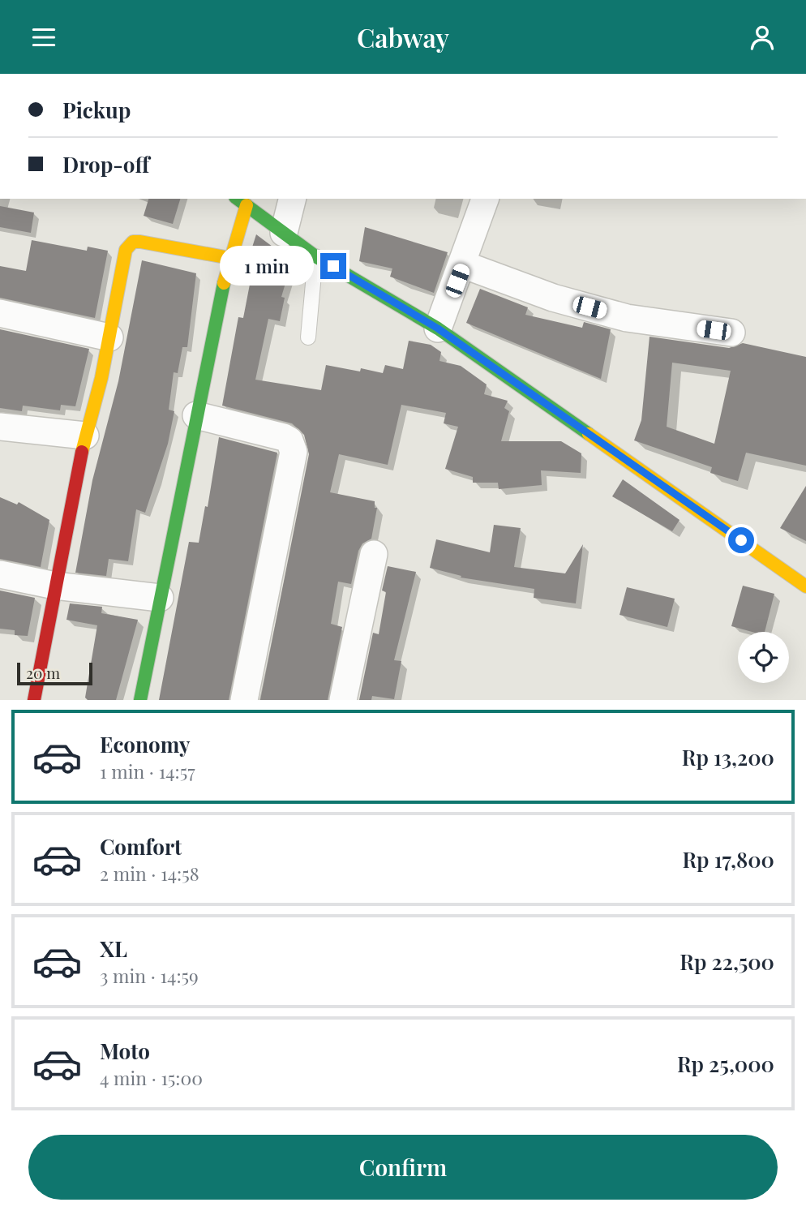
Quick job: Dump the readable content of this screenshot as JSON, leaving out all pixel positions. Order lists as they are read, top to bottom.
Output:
{
  "scale_bar": "20 m",
  "page": {
    "header": "Cabway",
    "banner": ["Pickup", "Drop-off"],
    "bubble": "1 min",
    "scale": "20 m",
    "list": [
      {
        "name": "Economy",
        "note": "1 min · 14:57",
        "value": "Rp 13,200"
      },
      {
        "name": "Comfort",
        "note": "2 min · 14:58",
        "value": "Rp 17,800"
      },
      {
        "name": "XL",
        "note": "3 min · 14:59",
        "value": "Rp 22,500"
      },
      {
        "name": "Moto",
        "note": "4 min · 15:00",
        "value": "Rp 25,000"
      }
    ],
    "buttons": "Confirm"
  }
}
